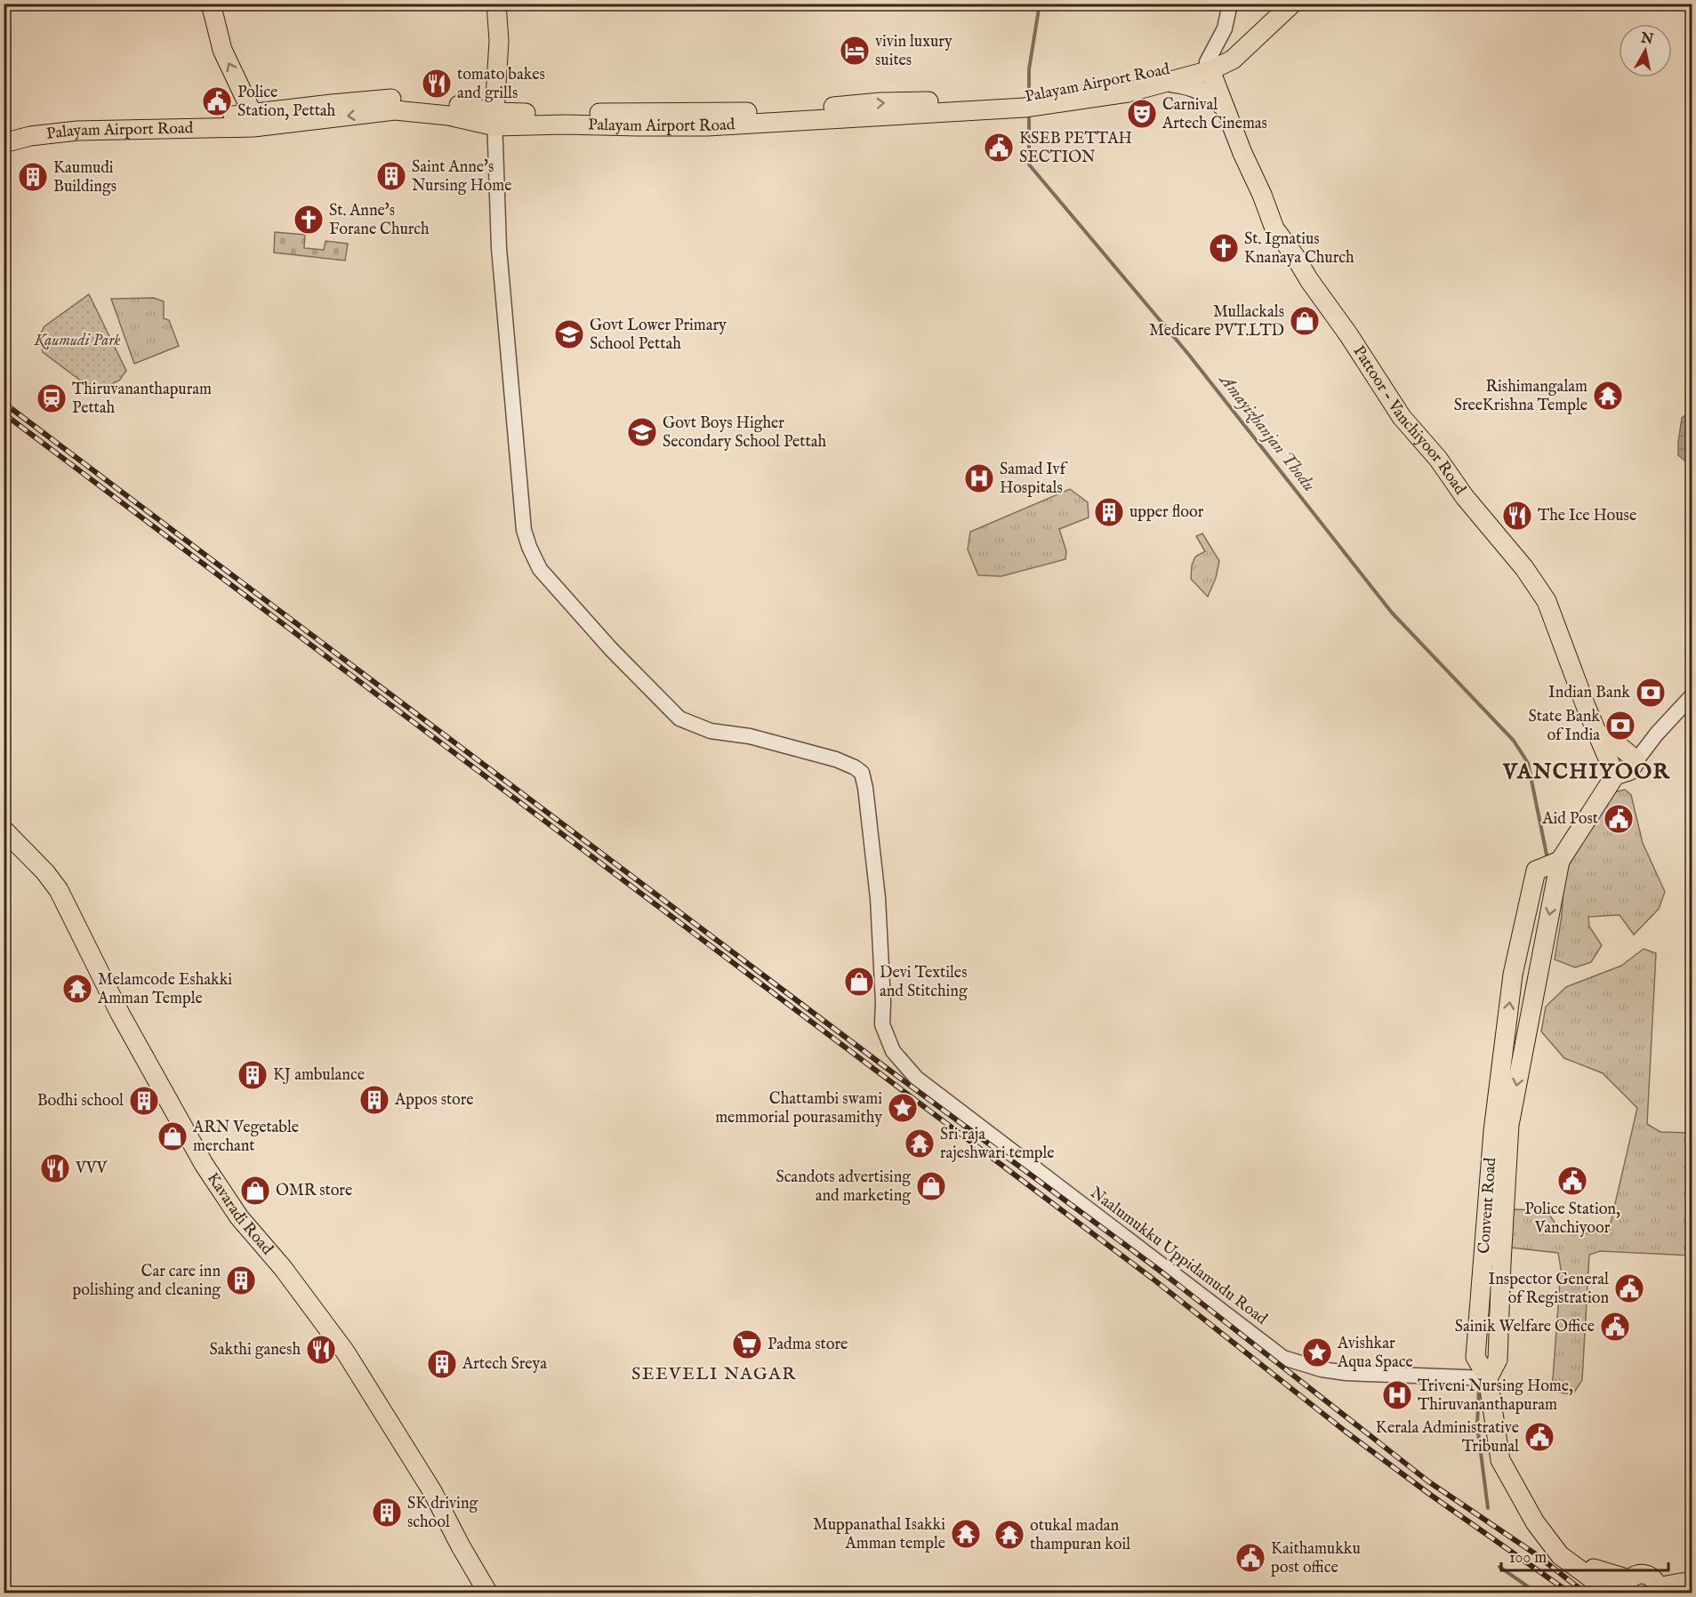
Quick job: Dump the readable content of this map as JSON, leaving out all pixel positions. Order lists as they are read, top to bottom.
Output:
{
  "streets": {
    "main road": [
      "Palayam Airport Road",
      "Pattoor - Vanchiyoor Road",
      "Convent Road",
      "Kavaradi Road"
    ],
    "street": ["Naalumukku Uppidamudu Road"]
  },
  "crossings": [
    ["Palayam Airport Road", "Pattoor - Vanchiyoor Road"],
    ["Palayam Airport Road", "Naalumukku Uppidamudu Road"],
    ["Convent Road", "Naalumukku Uppidamudu Road"]
  ],
  "districts": ["VANCHIYOOR", "SEEVELI NAGAR"],
  "water": ["Amayizhanjan Thodu"],
  "parks": ["Kaumudi Park"],
  "places": {
    "hotel": ["vivin luxury suites"],
    "restaurant": [
      "tomato bakes and grills",
      "The Ice House",
      "VVV",
      "Sakthi ganesh"
    ],
    "public building": [
      "Police Station, Pettah",
      "KSEB PETTAH SECTION",
      "Aid Post",
      "Police Station, Vanchiyoor",
      "Inspector General of Registration",
      "Sainik Welfare Office",
      "Kerala Administrative Tribunal",
      "Kaithamukku post office"
    ],
    "theatre": ["Carnival Artech Cinemas"],
    "building": [
      "Saint Anne's Nursing Home",
      "Kaumudi Buildings",
      "upper floor",
      "KJ ambulance",
      "Appos store",
      "Bodhi school",
      "Car care inn polishing and cleaning",
      "Artech Sreya",
      "SK driving school"
    ],
    "church": ["St. Anne's Forane Church", "St. Ignatius Knanaya Church"],
    "shop": [
      "Mullackals Medicare PVT.LTD",
      "Devi Textiles and Stitching",
      "ARN Vegetable merchant",
      "Scandots advertising and marketing",
      "OMR store"
    ],
    "school or university": ["Govt Lower Primary School Pettah", "Govt Boys Higher Secondary School Pettah"],
    "temple": [
      "Rishimangalam SreeKrishna Temple",
      "Melamcode Eshakki Amman Temple",
      "Sri raja rajeshwari temple",
      "Muppanathal Isakki Amman temple",
      "otukal madan thampuran koil"
    ],
    "station": ["Thiruvananthapuram Pettah"],
    "hospital": ["Samad Ivf Hospitals", "Triveni Nursing Home, Thiruvananthapuram"],
    "bank": ["Indian Bank", "State Bank of India"],
    "place": ["Chattambi swami memmorial pourasamithy", "Avishkar Aqua Space"],
    "supermarket": ["Padma store"]
  },
  "scale_bar": "100 m",
  "north": "top"
}
